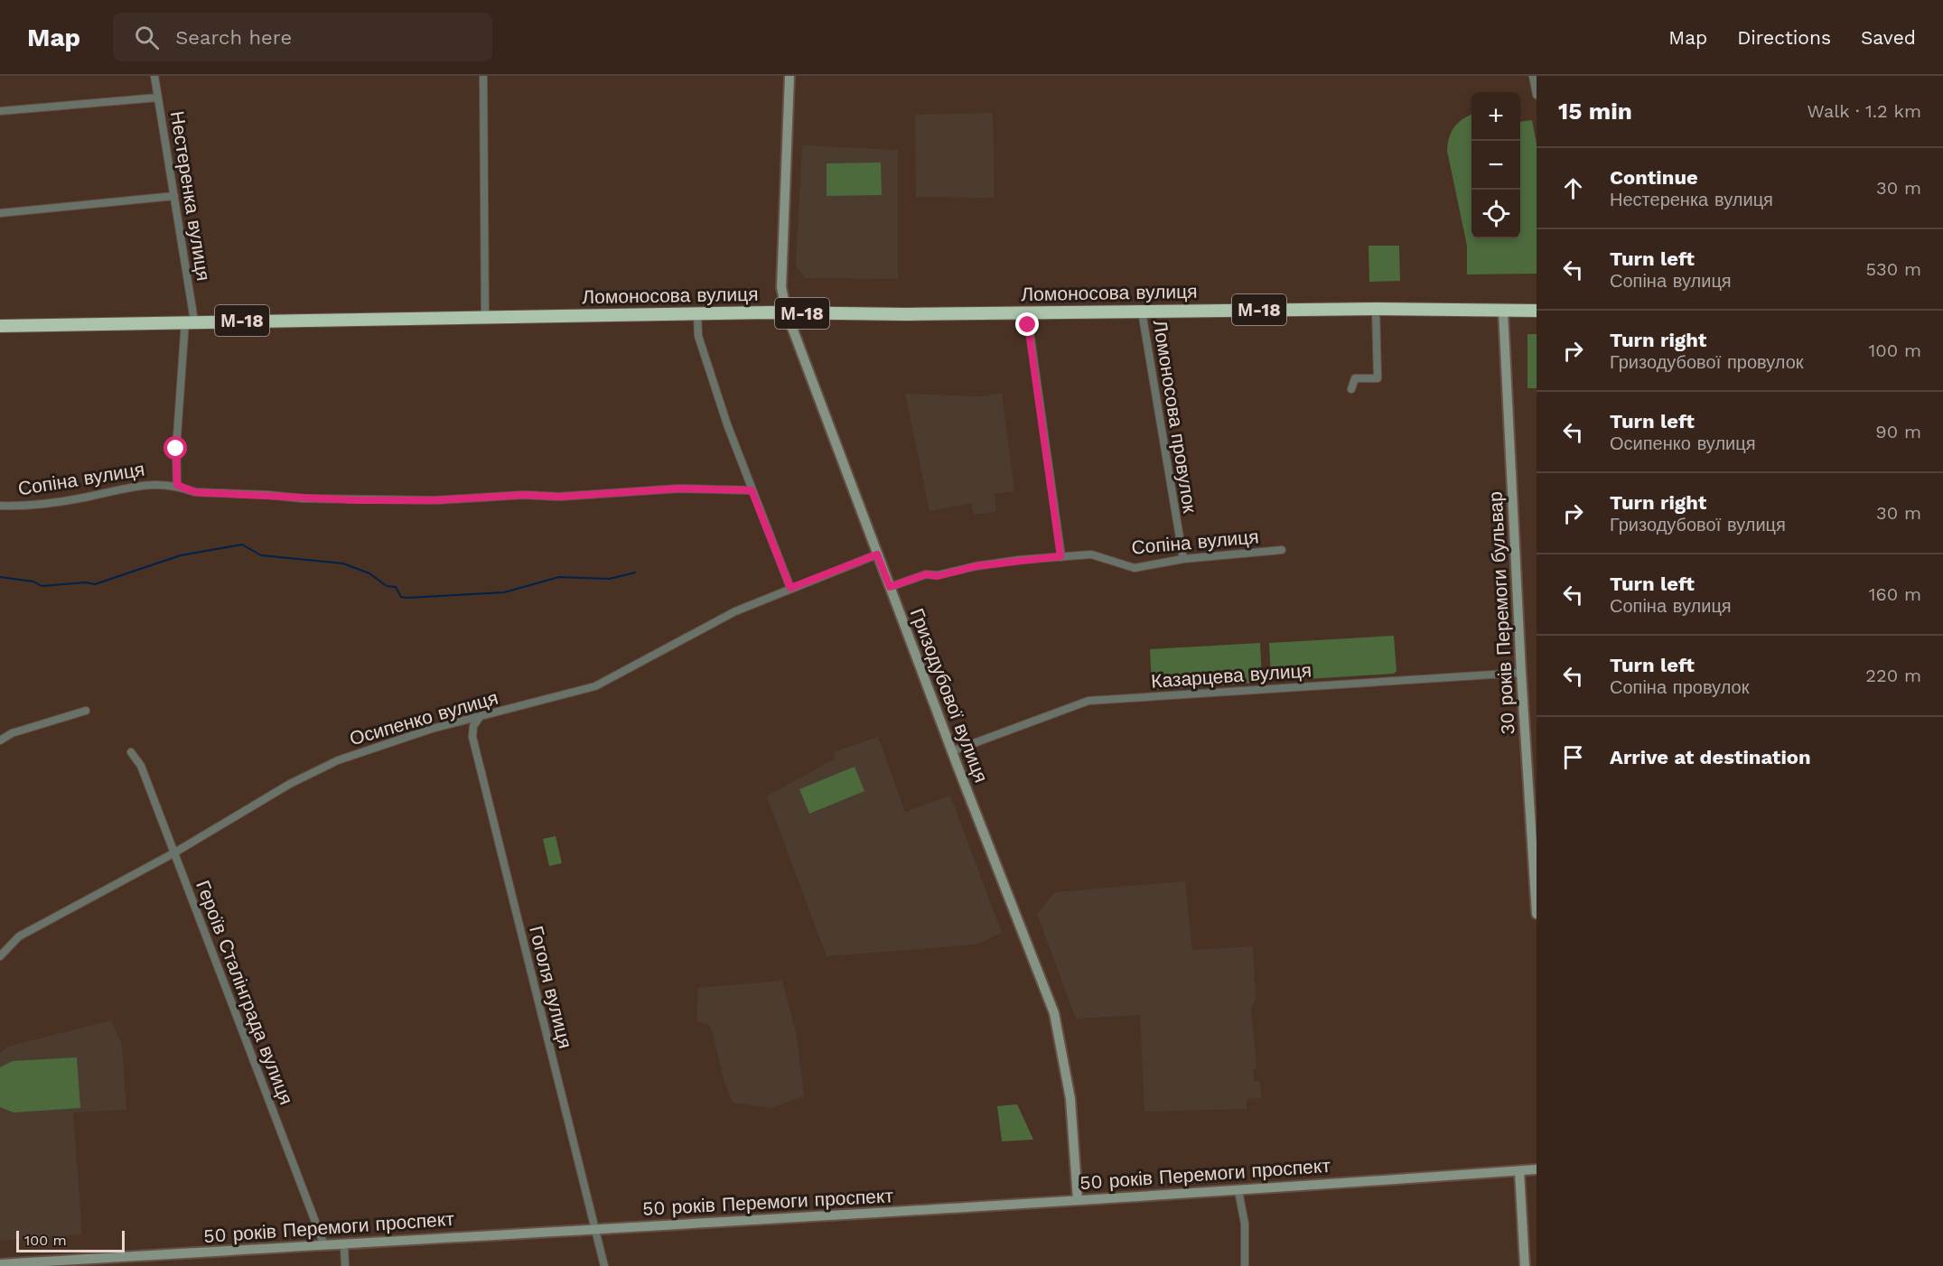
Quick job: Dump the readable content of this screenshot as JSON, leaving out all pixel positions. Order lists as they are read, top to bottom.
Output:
{
  "streets": {
    "highway": ["Ломоносова вулиця", "М-18"],
    "main road": ["30 років Перемоги бульвар", "Гризодубової вулиця", "50 років Перемоги проспект"],
    "street": [
      "Нестеренка вулиця",
      "Ломоносова провулок",
      "Сопіна вулиця",
      "Казарцева вулиця",
      "Осипенко вулиця",
      "Гоголя вулиця",
      "Героїв Сталінграда вулиця"
    ]
  },
  "crossings": [
    ["Нестеренка вулиця", "Ломоносова вулиця"],
    ["Нестеренка вулиця", "Сопіна вулиця"],
    ["Ломоносова вулиця", "Ломоносова провулок"],
    ["Ломоносова вулиця", "30 років Перемоги бульвар"],
    ["Ломоносова вулиця", "Гризодубової вулиця"],
    ["Ломоносова провулок", "Сопіна вулиця"],
    ["Сопіна вулиця", "Гризодубової вулиця"],
    ["30 років Перемоги бульвар", "Казарцева вулиця"],
    ["Казарцева вулиця", "Гризодубової вулиця"],
    ["Гризодубової вулиця", "Осипенко вулиця"],
    ["Гризодубової вулиця", "50 років Перемоги проспект"],
    ["Осипенко вулиця", "Гоголя вулиця"],
    ["Осипенко вулиця", "Героїв Сталінграда вулиця"],
    ["Гоголя вулиця", "50 років Перемоги проспект"],
    ["Героїв Сталінграда вулиця", "50 років Перемоги проспект"]
  ],
  "scale_bar": "100 m",
  "page": {
    "header": "Map",
    "search": "Search here",
    "nav": ["Map", "Directions", "Saved"],
    "heading": ["15 min", "Walk · 1.2 km"],
    "map_buttons": ["+", "−"],
    "list": [
      ["Continue", "Нестеренка вулиця", "30 m"],
      ["Turn left", "Сопіна вулиця", "530 m"],
      ["Turn right", "Гризодубової провулок", "100 m"],
      ["Turn left", "Осипенко вулиця", "90 m"],
      ["Turn right", "Гризодубової вулиця", "30 m"],
      ["Turn left", "Сопіна вулиця", "160 m"],
      ["Turn left", "Сопіна провулок", "220 m"],
      "Arrive at destination"
    ],
    "scale": "100 m"
  }
}
